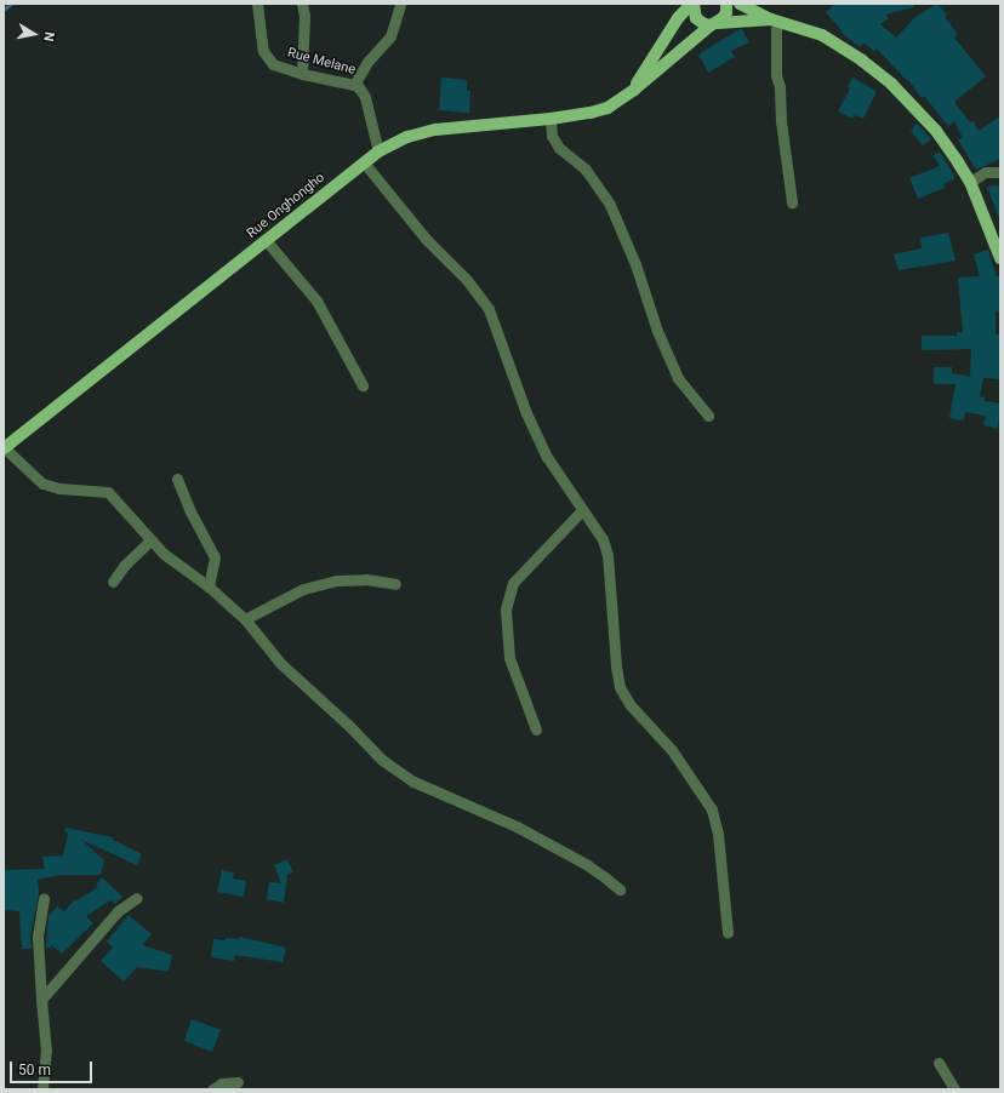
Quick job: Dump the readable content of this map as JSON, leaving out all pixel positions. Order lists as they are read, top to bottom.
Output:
{
  "streets": {
    "main road": ["Rue Onghongho"],
    "street": ["Rue Melane"]
  },
  "crossings": [
    ["Rue Melane", "Rue Onghongho"]
  ],
  "scale_bar": "50 m",
  "north": "right"
}
